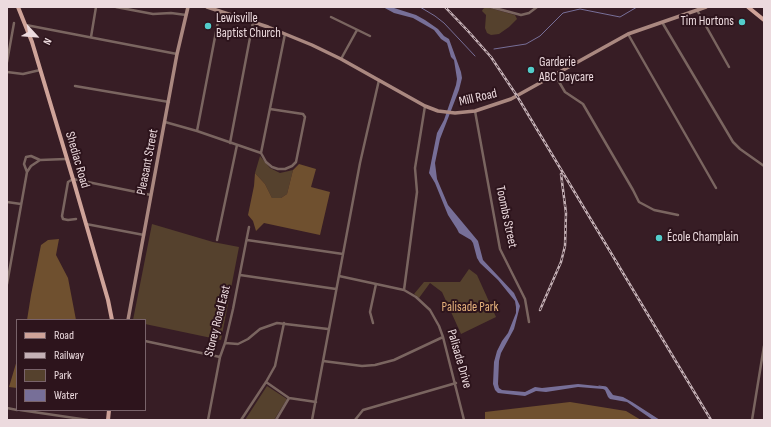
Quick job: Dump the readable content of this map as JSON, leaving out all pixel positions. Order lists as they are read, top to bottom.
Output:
{
  "streets": {
    "main road": ["Shediac Road"],
    "street": [
      "Mill Road",
      "Pleasant Street",
      "Toombs Street",
      "Storey Road East",
      "Palisade Drive"
    ]
  },
  "crossings": [
    ["Mill Road", "Toombs Street"]
  ],
  "parks": ["Palisade Park"],
  "places": [
    "Tim Hortons",
    "Lewisville Baptist Church",
    "Garderie ABC Daycare",
    "École Champlain"
  ],
  "legend": [
    "Road",
    "Railway",
    "Park",
    "Water"
  ],
  "north": "bottom right"
}
